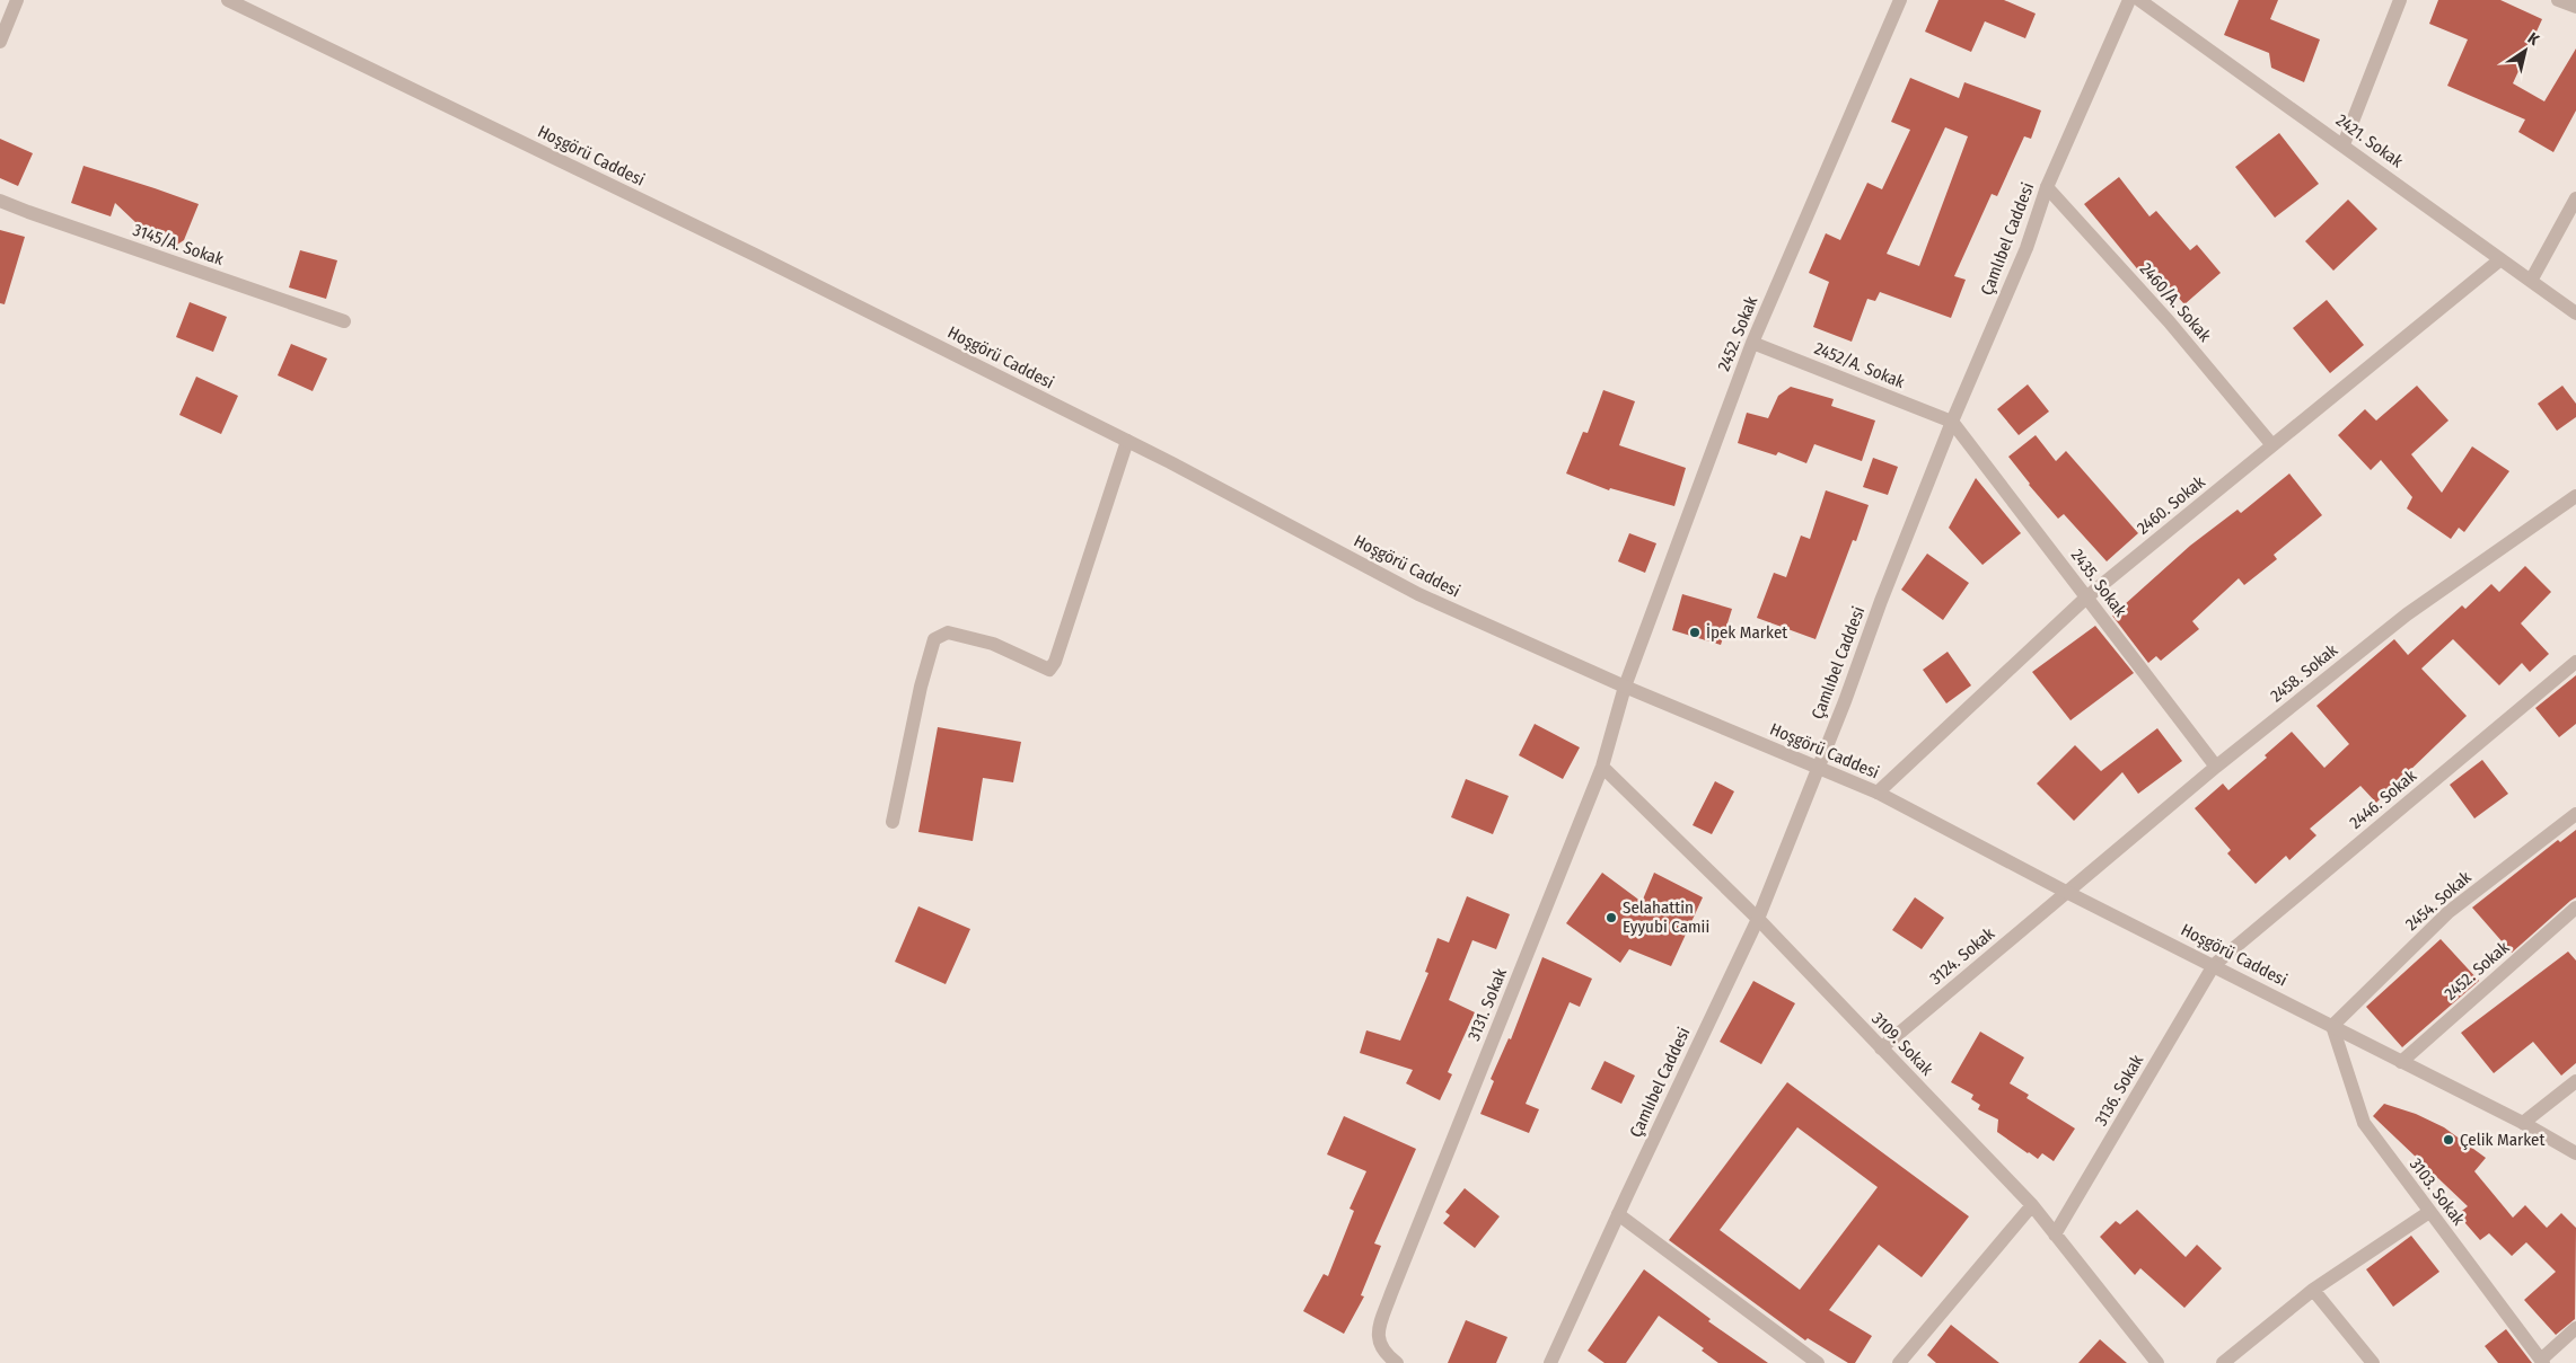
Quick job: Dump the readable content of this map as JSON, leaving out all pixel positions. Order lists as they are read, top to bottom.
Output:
{
  "streets": {
    "street": [
      "2421. Sokak",
      "Hoşgörü Caddesi",
      "Çamlıbel Caddesi",
      "3145/A. Sokak",
      "2460/A. Sokak",
      "2452. Sokak",
      "2452/A. Sokak",
      "2460. Sokak",
      "2435. Sokak",
      "2458. Sokak",
      "2446. Sokak",
      "2454. Sokak",
      "3124. Sokak",
      "3131. Sokak",
      "3109. Sokak",
      "3136. Sokak",
      "3103. Sokak"
    ]
  },
  "crossings": [
    ["2421. Sokak", "2460. Sokak"],
    ["Hoşgörü Caddesi", "Çamlıbel Caddesi"],
    ["Hoşgörü Caddesi", "2452. Sokak"],
    ["Hoşgörü Caddesi", "2460. Sokak"],
    ["Hoşgörü Caddesi", "2458. Sokak"],
    ["Hoşgörü Caddesi", "2446. Sokak"],
    ["Hoşgörü Caddesi", "2454. Sokak"],
    ["Hoşgörü Caddesi", "3124. Sokak"],
    ["Hoşgörü Caddesi", "3131. Sokak"],
    ["Hoşgörü Caddesi", "3136. Sokak"],
    ["Hoşgörü Caddesi", "3103. Sokak"],
    ["Çamlıbel Caddesi", "2460/A. Sokak"],
    ["Çamlıbel Caddesi", "2452/A. Sokak"],
    ["Çamlıbel Caddesi", "2435. Sokak"],
    ["Çamlıbel Caddesi", "3109. Sokak"],
    ["2460/A. Sokak", "2460. Sokak"],
    ["2452. Sokak", "2452/A. Sokak"],
    ["2452. Sokak", "3131. Sokak"],
    ["2452/A. Sokak", "2435. Sokak"],
    ["2460. Sokak", "2435. Sokak"],
    ["2435. Sokak", "2458. Sokak"],
    ["2458. Sokak", "3124. Sokak"],
    ["2446. Sokak", "3136. Sokak"],
    ["2454. Sokak", "3103. Sokak"],
    ["3124. Sokak", "3109. Sokak"],
    ["3131. Sokak", "3109. Sokak"],
    ["3109. Sokak", "3136. Sokak"]
  ],
  "places": ["İpek Market", "Selahattin Eyyubi Camii", "Çelik Market"],
  "north": "top right"
}
